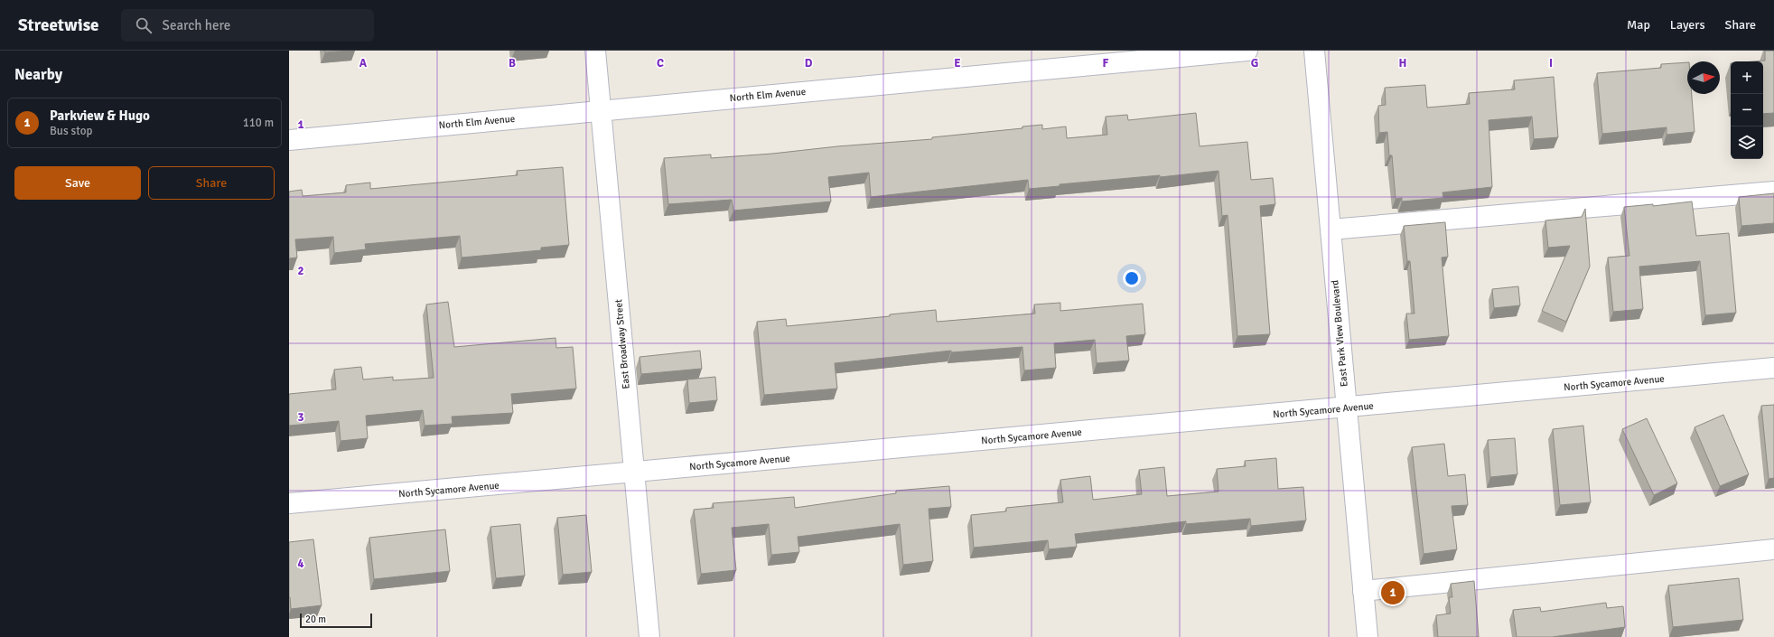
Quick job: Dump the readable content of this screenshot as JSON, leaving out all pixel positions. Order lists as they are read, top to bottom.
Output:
{
  "streets": {
    "street": [
      "North Elm Avenue",
      "East Park View Boulevard",
      "East Broadway Street",
      "North Sycamore Avenue"
    ]
  },
  "crossings": [
    ["North Elm Avenue", "East Broadway Street"],
    ["East Park View Boulevard", "North Sycamore Avenue"],
    ["East Broadway Street", "North Sycamore Avenue"]
  ],
  "scale_bar": "20 m",
  "north": "right",
  "page": {
    "header": "Streetwise",
    "search": "Search here",
    "nav": ["Map", "Layers", "Share"],
    "heading": "Nearby",
    "map_buttons": ["+", "−"],
    "list": [
      {
        "mark": "1",
        "name": "Parkview & Hugo",
        "note": "Bus stop",
        "value": "110 m"
      }
    ],
    "buttons": ["Save", "Share"],
    "pins": "1",
    "scale": "20 m"
  },
  "grid": {
    "columns": [
      "A",
      "B",
      "C",
      "D",
      "E",
      "F",
      "G",
      "H",
      "I"
    ],
    "rows": [
      "1",
      "2",
      "3",
      "4"
    ]
  }
}
